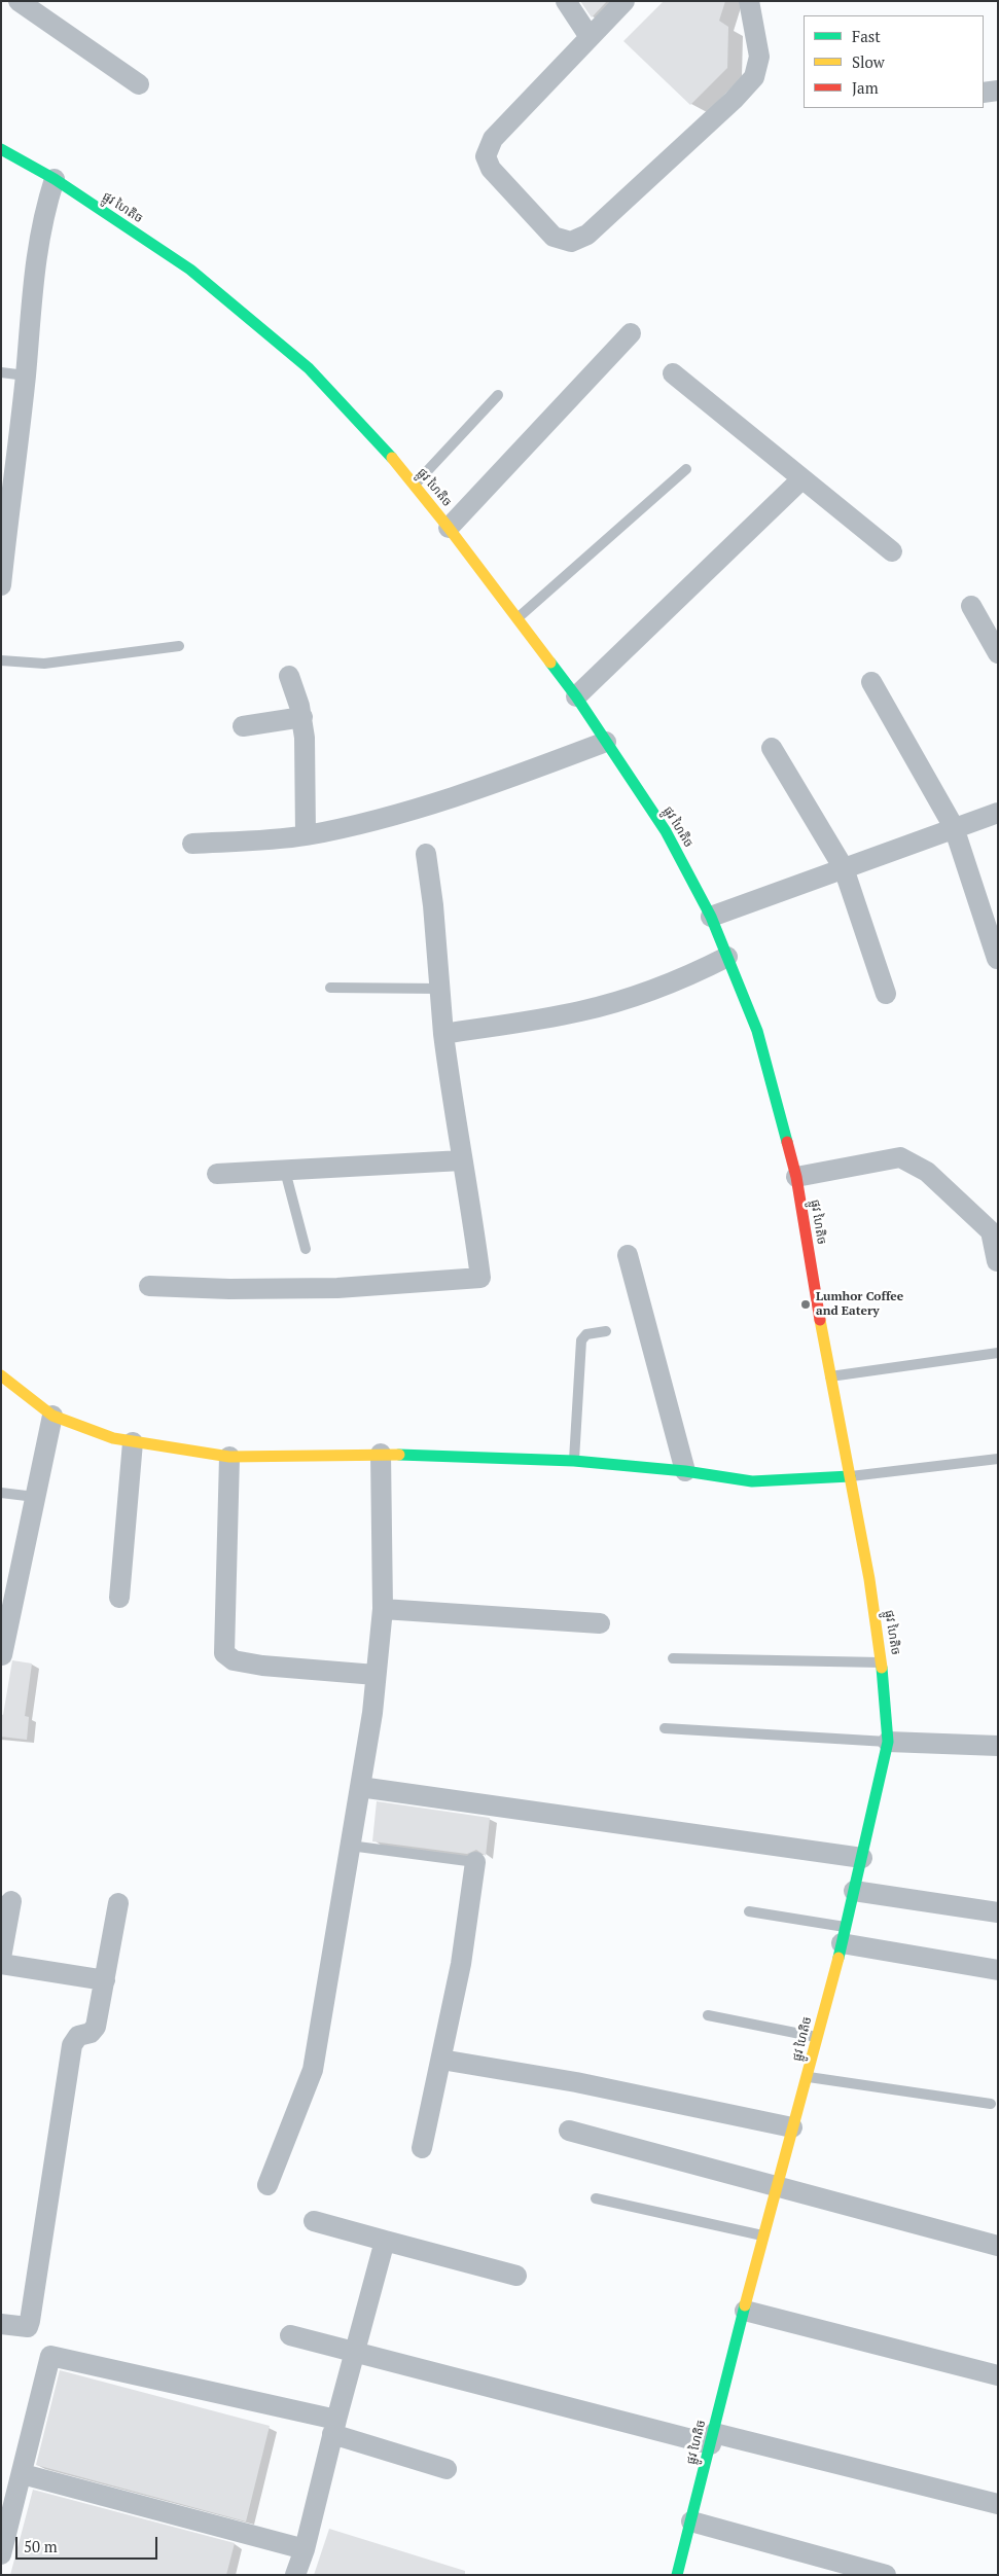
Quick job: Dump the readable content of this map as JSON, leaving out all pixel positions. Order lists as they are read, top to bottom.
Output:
{
  "streets": {
    "street": ["ផ្លូវ ហៃតិច"]
  },
  "places": ["Lumhor Coffee and Eatery"],
  "legend": ["Fast", "Slow", "Jam"],
  "scale_bar": "50 m"
}
